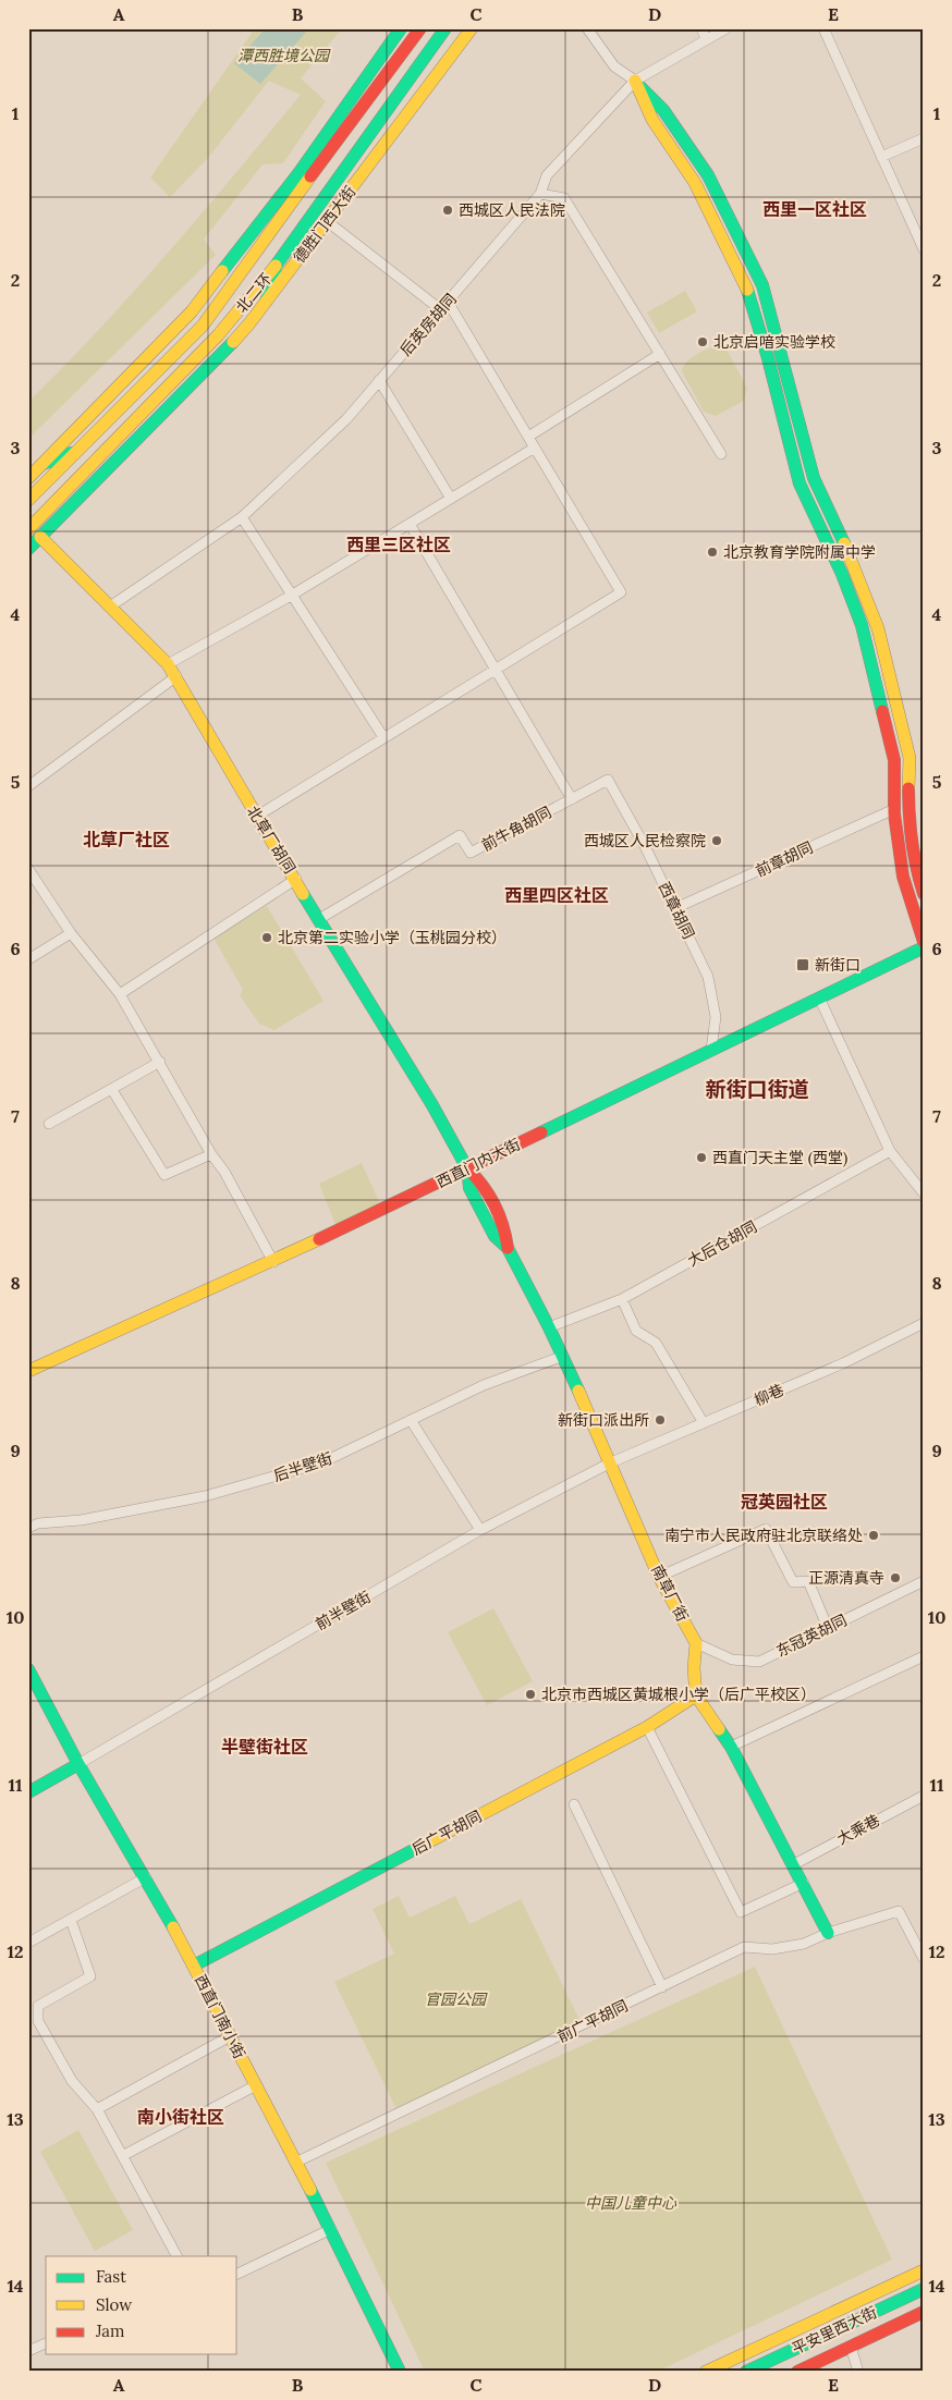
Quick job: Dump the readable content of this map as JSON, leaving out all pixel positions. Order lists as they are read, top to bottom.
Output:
{
  "streets": {
    "main road": [
      "德胜门西大街",
      "北二环",
      "北草厂胡同",
      "西直门内大街",
      "南草厂街",
      "后广平胡同",
      "西直门南小街",
      "平安里西大街"
    ],
    "street": [
      "后英房胡同",
      "前牛角胡同",
      "前章胡同",
      "西章胡同",
      "大后仓胡同",
      "柳巷",
      "后半壁街",
      "前半壁街",
      "东冠英胡同",
      "大乘巷",
      "前广平胡同"
    ]
  },
  "crossings": [
    ["德胜门西大街", "北草厂胡同"],
    ["后英房胡同", "北草厂胡同"],
    ["前牛角胡同", "北草厂胡同"],
    ["前牛角胡同", "西章胡同"],
    ["北草厂胡同", "西直门内大街"],
    ["北草厂胡同", "南草厂街"],
    ["前章胡同", "西章胡同"],
    ["西章胡同", "西直门内大街"],
    ["西直门内大街", "南草厂街"],
    ["大后仓胡同", "南草厂街"],
    ["柳巷", "南草厂街"],
    ["柳巷", "前半壁街"],
    ["后半壁街", "南草厂街"],
    ["南草厂街", "前半壁街"],
    ["南草厂街", "东冠英胡同"],
    ["前半壁街", "西直门南小街"],
    ["后广平胡同", "西直门南小街"],
    ["西直门南小街", "前广平胡同"]
  ],
  "districts": [
    "西里一区社区",
    "西里三区社区",
    "北草厂社区",
    "西里四区社区",
    "新街口街道",
    "冠英园社区",
    "半壁街社区",
    "南小街社区"
  ],
  "parks": ["潭西胜境公园", "官园公园", "中国儿童中心"],
  "places": {
    "other": [
      "西城区人民法院",
      "北京启喑实验学校",
      "北京教育学院附属中学",
      "西城区人民检察院",
      "北京第二实验小学（玉桃园分校）",
      "西直门天主堂 (西堂)",
      "新街口派出所",
      "南宁市人民政府驻北京联络处",
      "正源清真寺",
      "北京市西城区黄城根小学（后广平校区）"
    ],
    "transit": ["新街口"]
  },
  "legend": ["Fast", "Slow", "Jam"],
  "grid": {
    "columns": [
      "A",
      "B",
      "C",
      "D",
      "E"
    ],
    "rows": [
      "1",
      "2",
      "3",
      "4",
      "5",
      "6",
      "7",
      "8",
      "9",
      "10",
      "11",
      "12",
      "13",
      "14"
    ]
  }
}
